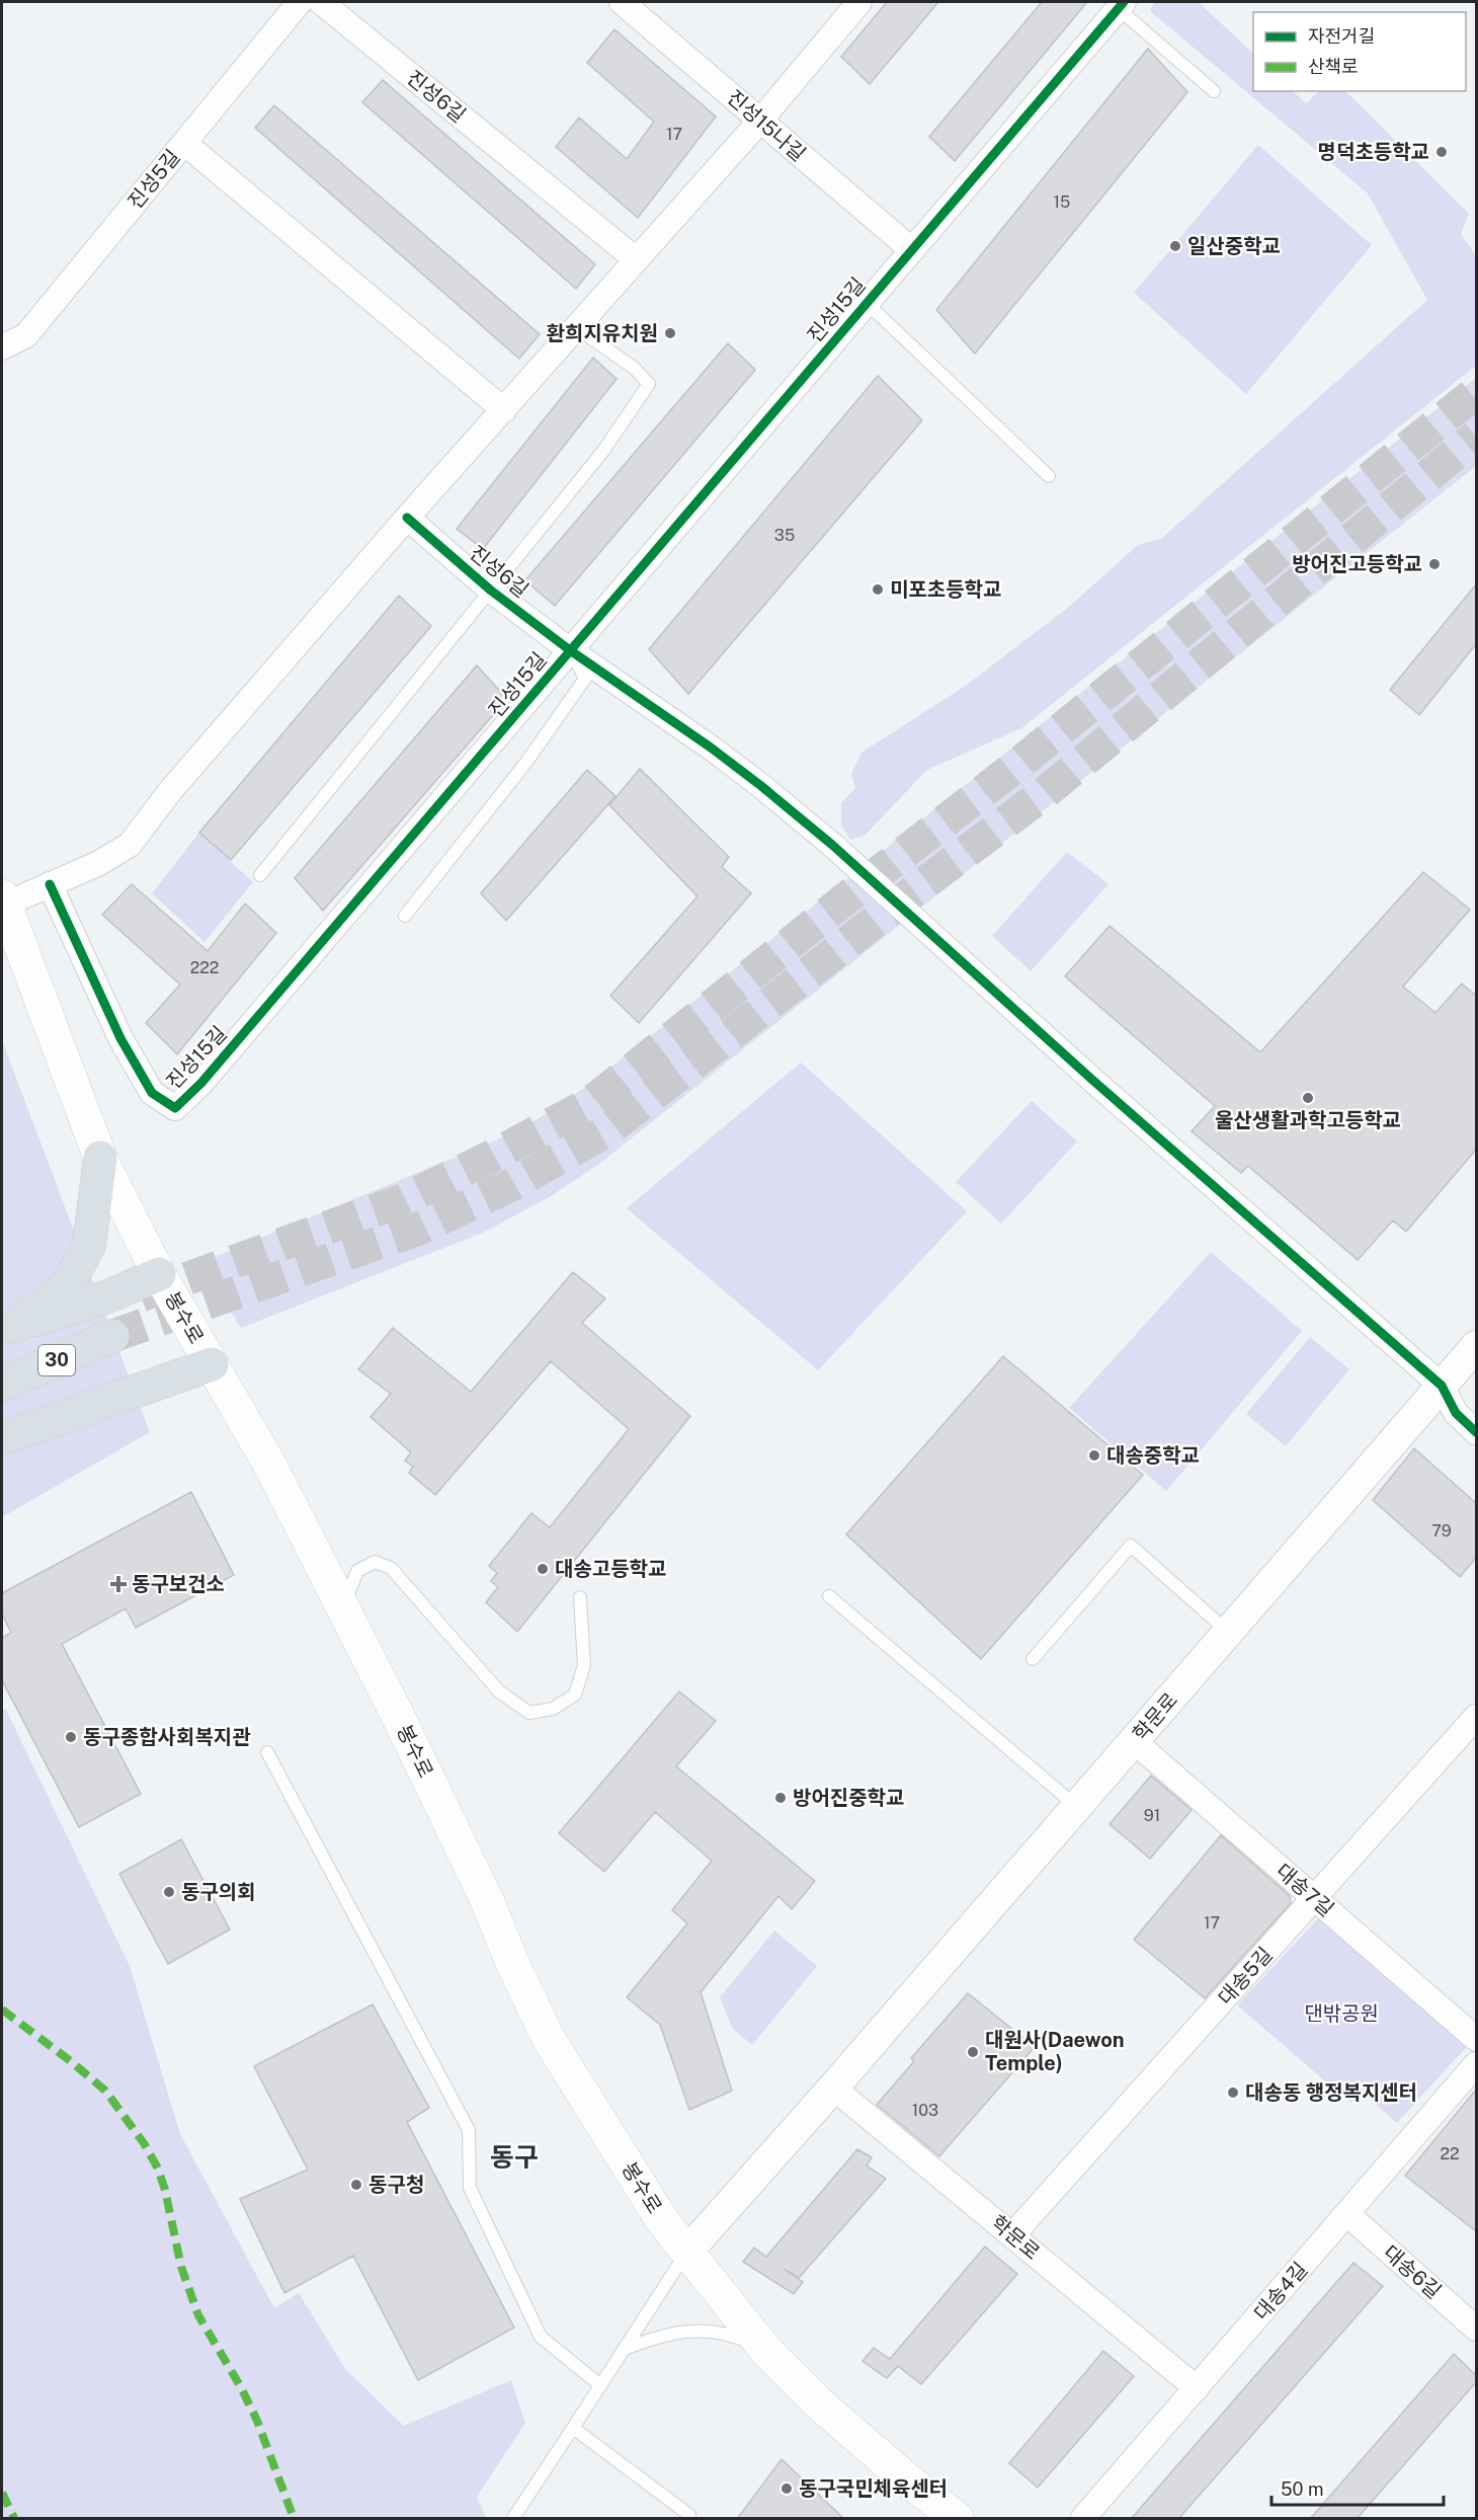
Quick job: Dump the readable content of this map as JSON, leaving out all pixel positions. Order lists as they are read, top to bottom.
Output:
{
  "streets": {
    "highway": ["30"],
    "main road": ["봉수로"],
    "street": [
      "진성6길",
      "진성15나길",
      "진성5길",
      "진성15길",
      "학문로",
      "대송7길",
      "대송5길",
      "대송6길",
      "대송4길"
    ]
  },
  "crossings": [
    ["진성6길", "진성15길"],
    ["진성6길", "학문로"],
    ["진성15나길", "진성15길"],
    ["봉수로", "학문로"],
    ["학문로", "대송7길"],
    ["학문로", "대송5길"],
    ["학문로", "대송4길"],
    ["대송7길", "대송5길"],
    ["대송6길", "대송4길"]
  ],
  "districts": ["동구"],
  "parks": ["댄밖공원"],
  "places": {
    "other": [
      "명덕초등학교",
      "일산중학교",
      "환희지유치원",
      "방어진고등학교",
      "미포초등학교",
      "울산생활과학고등학교",
      "대송중학교",
      "대송고등학교",
      "동구종합사회복지관",
      "방어진중학교",
      "동구의회",
      "대원사(Daewon Temple)",
      "대송동 행정복지센터",
      "동구청",
      "동구국민체육센터"
    ],
    "health": ["동구보건소"]
  },
  "house_numbers": [
    "17",
    "15",
    "35",
    "222",
    "79",
    "91",
    "17",
    "103",
    "22"
  ],
  "legend": ["자전거길", "산책로"],
  "scale_bar": "50 m"
}
